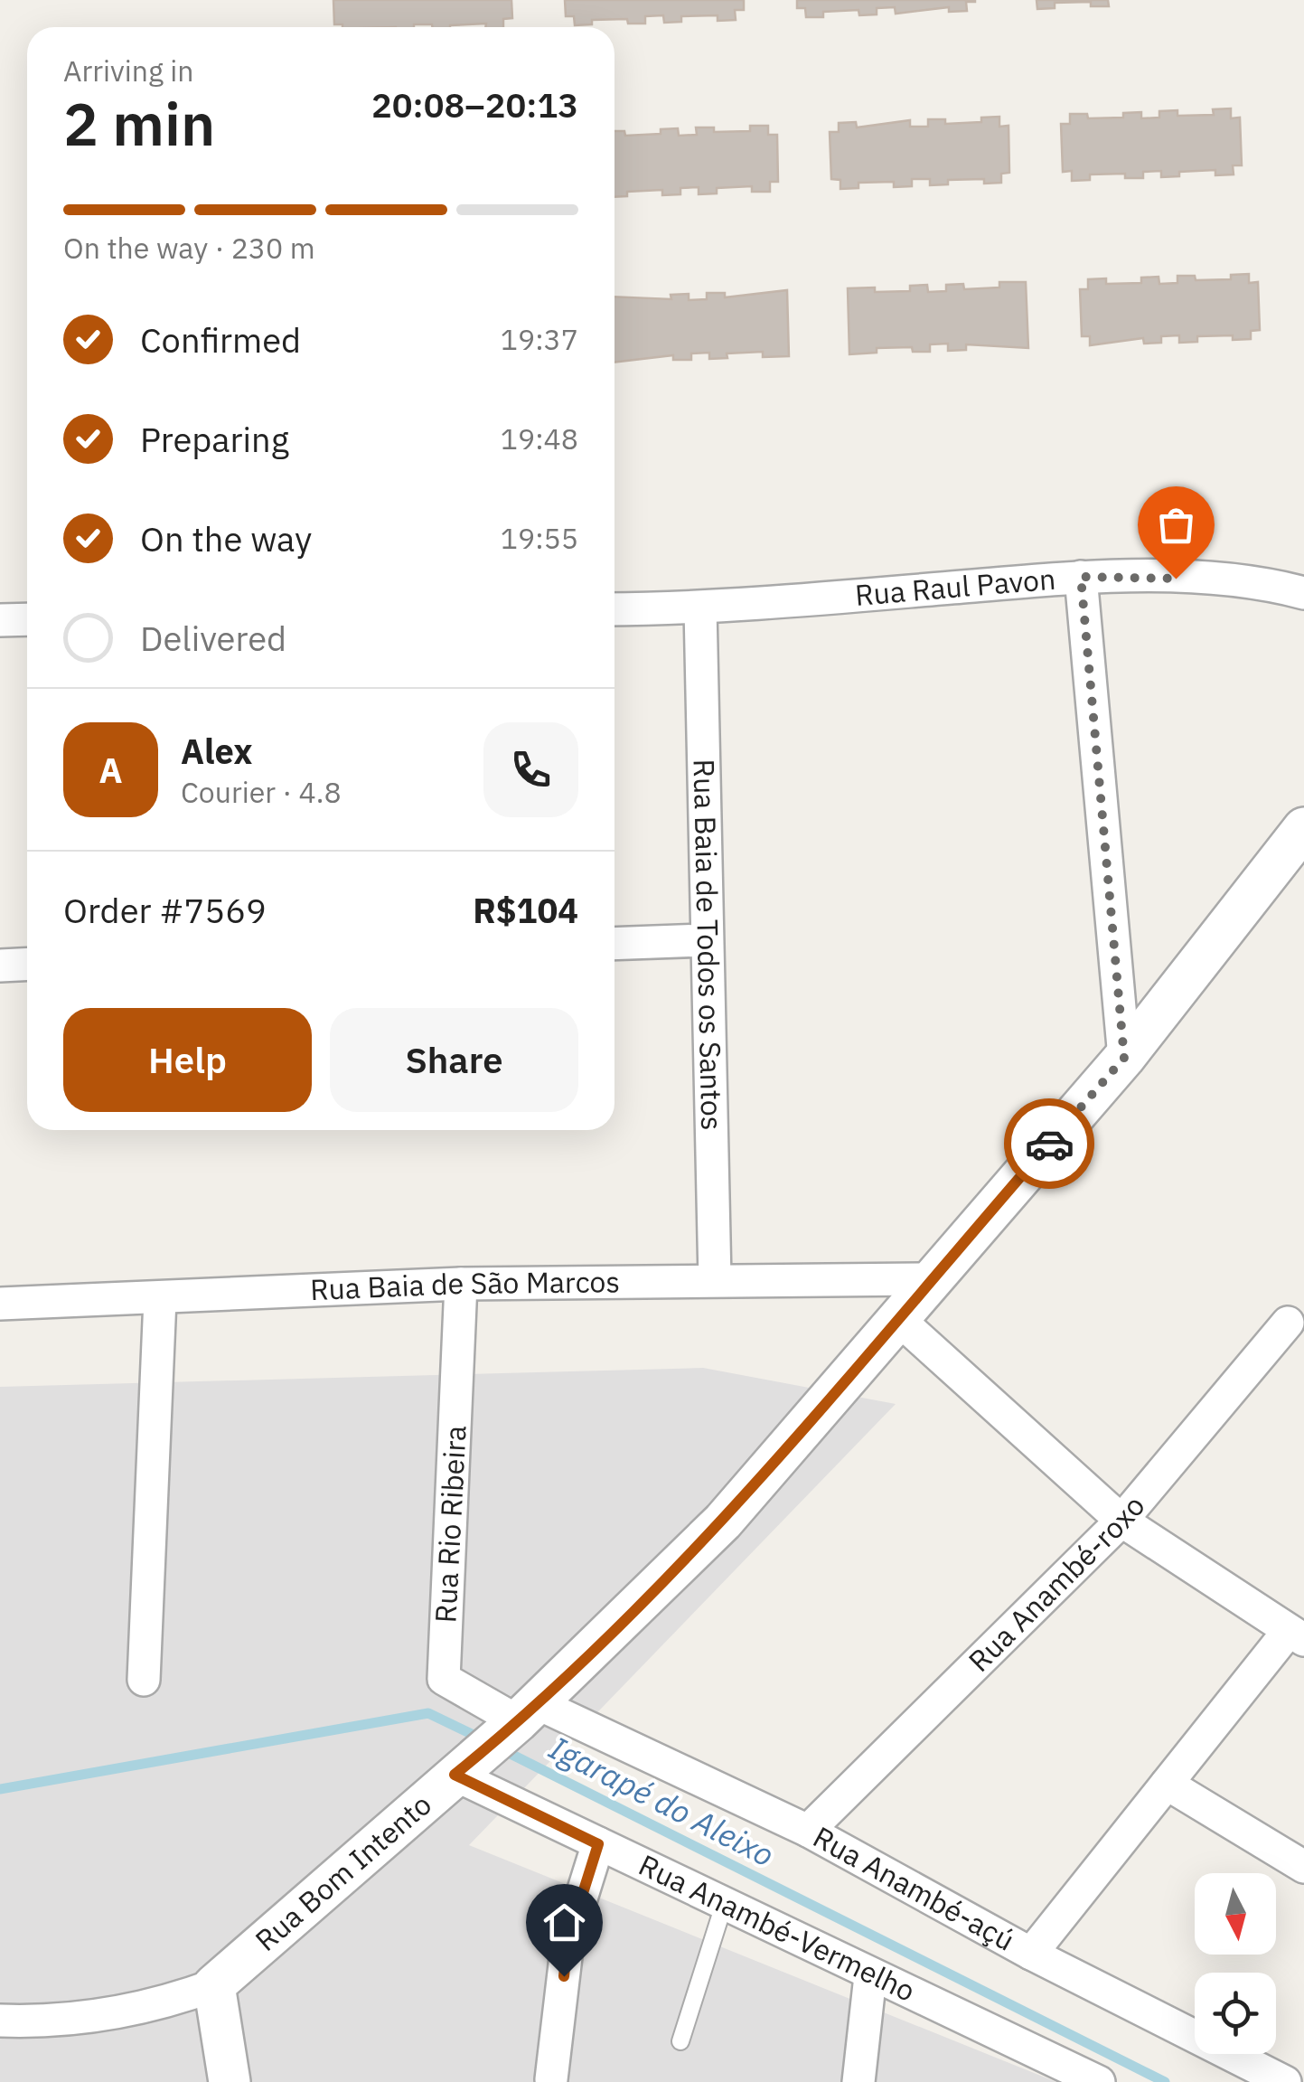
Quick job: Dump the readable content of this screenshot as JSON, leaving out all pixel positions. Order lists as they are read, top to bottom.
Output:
{
  "streets": {
    "street": [
      "Rua Raul Pavon",
      "Rua Baia de Todos os Santos",
      "Rua Baia de São Marcos",
      "Rua Rio Ribeira",
      "Rua Anambé-roxo",
      "Rua Bom Intento",
      "Rua Anambé-açú",
      "Rua Anambé-Vermelho"
    ]
  },
  "crossings": [
    ["Rua Raul Pavon", "Rua Baia de Todos os Santos"],
    ["Rua Baia de Todos os Santos", "Rua Baia de São Marcos"],
    ["Rua Baia de São Marcos", "Rua Rio Ribeira"],
    ["Rua Baia de São Marcos", "Rua Bom Intento"],
    ["Rua Rio Ribeira", "Rua Bom Intento"],
    ["Rua Rio Ribeira", "Rua Anambé-açú"],
    ["Rua Anambé-roxo", "Rua Anambé-açú"],
    ["Rua Bom Intento", "Rua Anambé-açú"],
    ["Rua Bom Intento", "Rua Anambé-Vermelho"]
  ],
  "water": ["Igarapé do Aleixo"],
  "north": "bottom",
  "page": {
    "heading": ["2 min", "Arriving in", "20:08–20:13"],
    "panel": [
      "Alex",
      "Courier · 4.8",
      "Order #7569",
      "R$104"
    ],
    "bar": "On the way · 230 m",
    "list": [
      ["Confirmed", "19:37"],
      ["Preparing", "19:48"],
      ["On the way", "19:55"],
      "Delivered"
    ],
    "round": "A",
    "buttons": ["Help", "Share"]
  }
}
